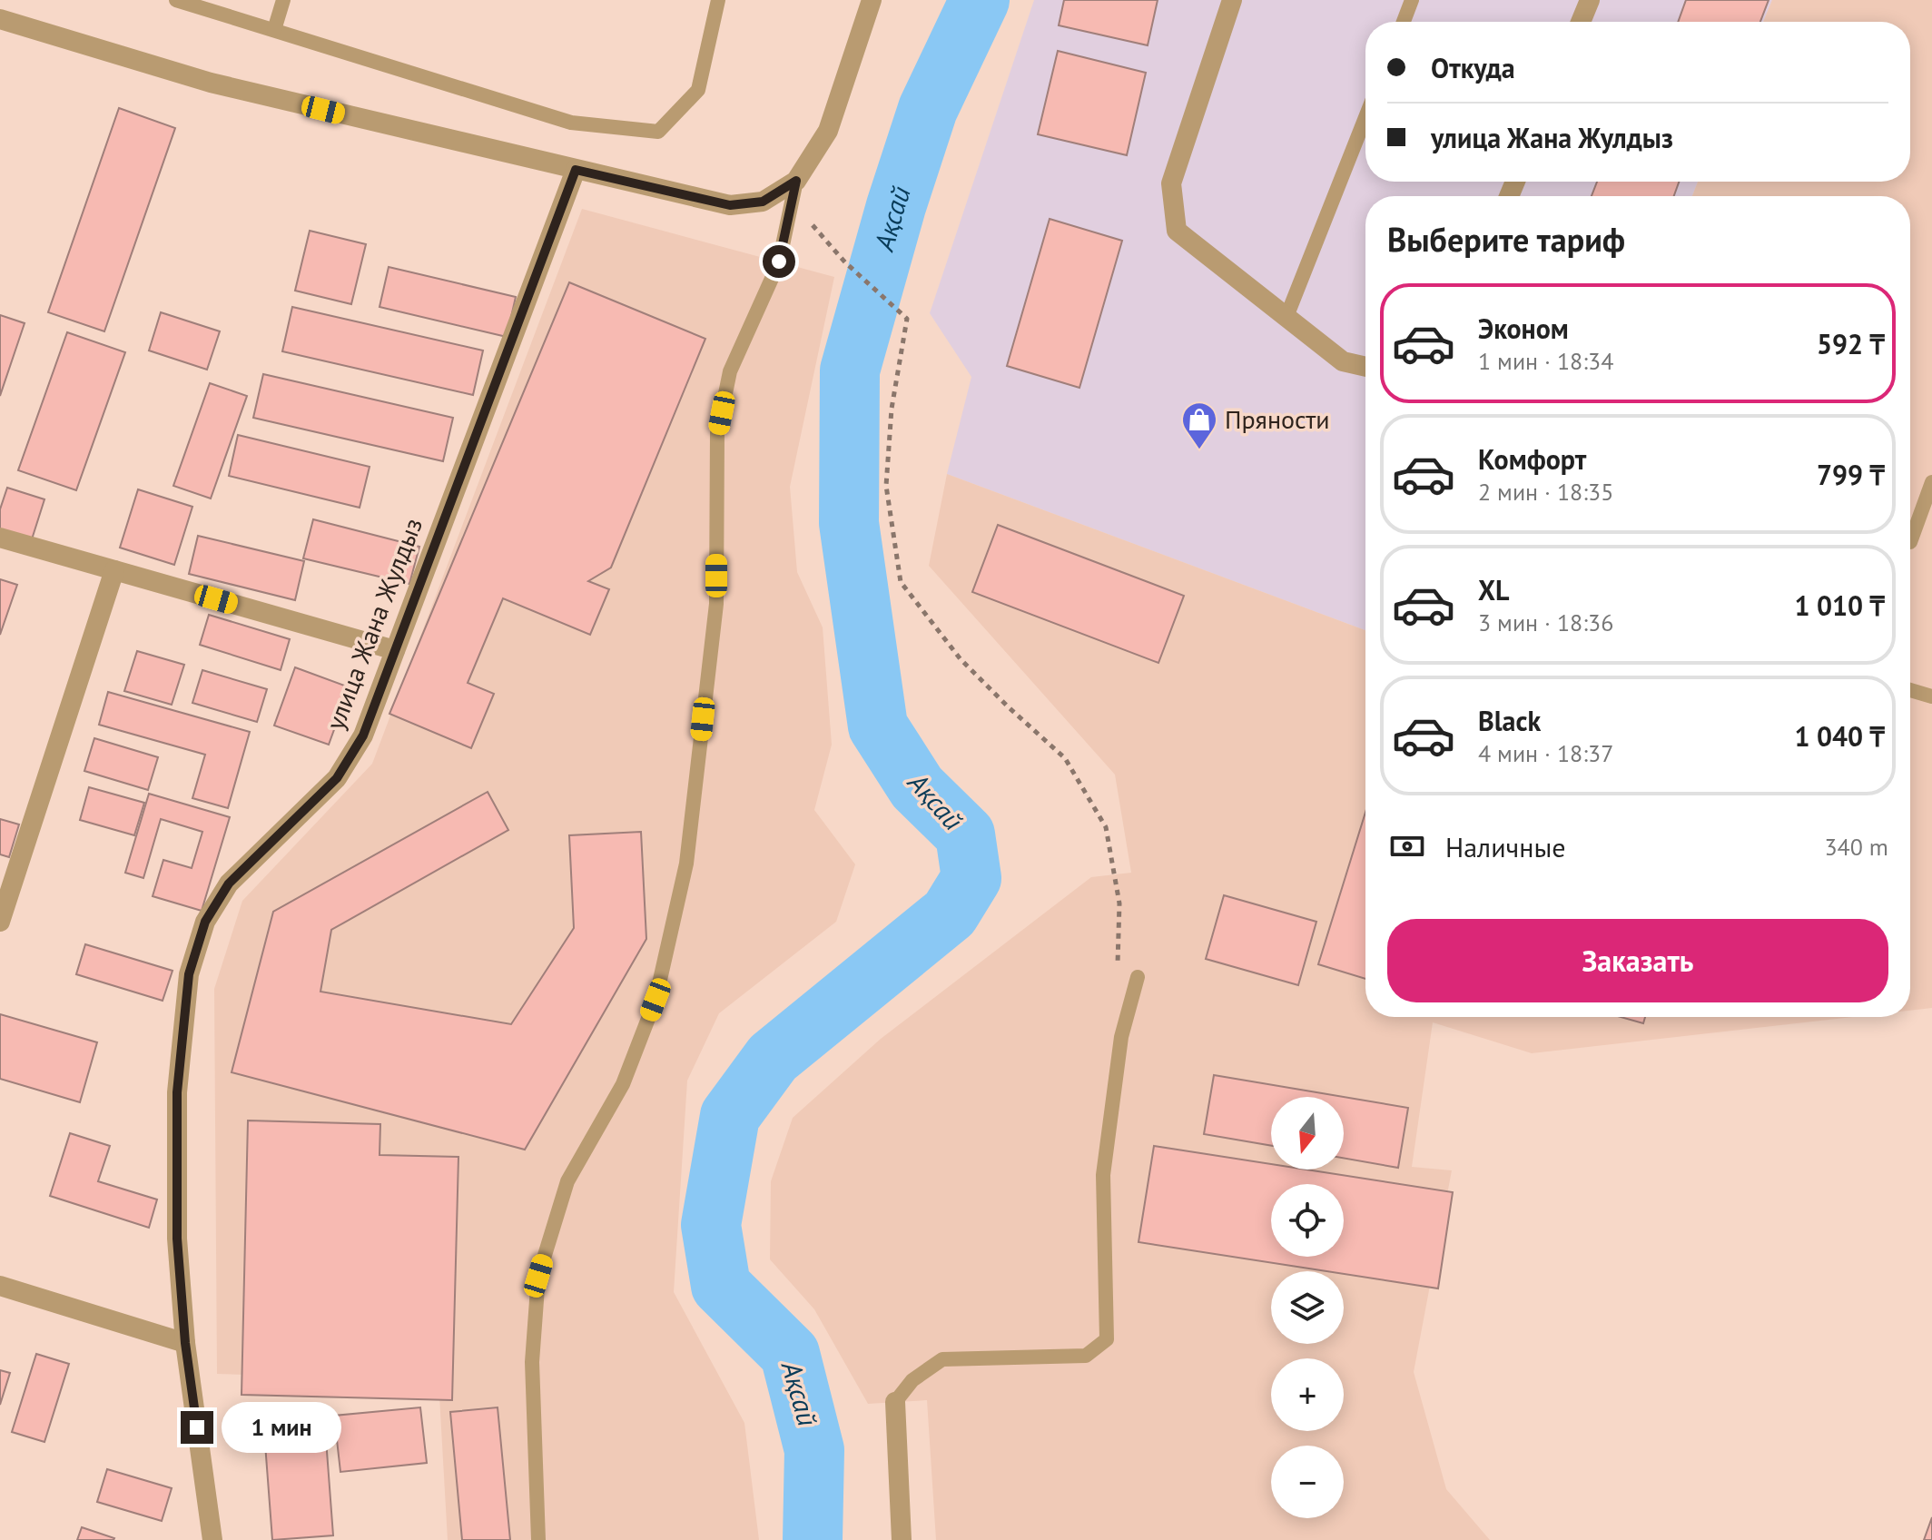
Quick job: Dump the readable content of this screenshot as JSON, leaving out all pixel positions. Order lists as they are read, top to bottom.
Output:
{
  "streets": {
    "street": ["улица Жана Жулдыз"]
  },
  "water": ["Ақсай"],
  "places": {
    "shop": ["Пряности"]
  },
  "north": "bottom",
  "page": {
    "banner": ["Откуда", "улица Жана Жулдыз"],
    "heading": "Выберите тариф",
    "list": [
      {
        "name": "Эконом",
        "note": "1 мин · 18:34",
        "value": "592 ₸"
      },
      {
        "name": "Комфорт",
        "note": "2 мин · 18:35",
        "value": "799 ₸"
      },
      {
        "name": "XL",
        "note": "3 мин · 18:36",
        "value": "1 010 ₸"
      },
      {
        "name": "Black",
        "note": "4 мин · 18:37",
        "value": "1 040 ₸"
      }
    ],
    "pay": ["Наличные", "340 m"],
    "buttons": "Заказать",
    "map_buttons": ["+", "−"],
    "bubble": "1 мин"
  }
}
